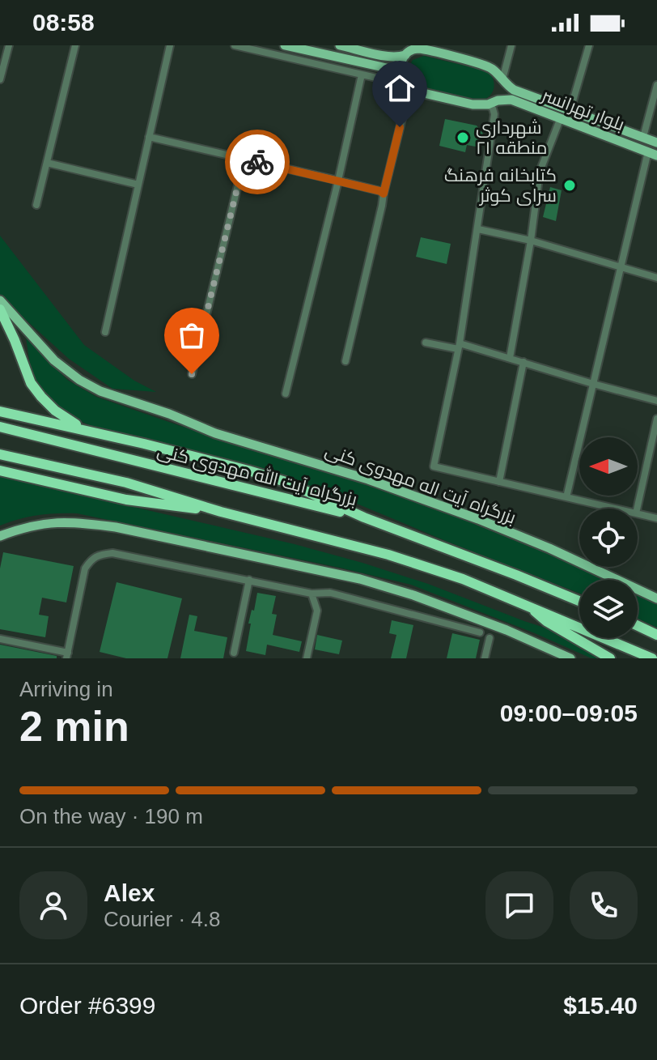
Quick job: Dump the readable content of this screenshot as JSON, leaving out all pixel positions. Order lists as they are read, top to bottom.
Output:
{
  "streets": {
    "highway": ["بزرگراه آیت الله مهدوی کنی"],
    "main road": ["بلوار تهرانسر", "بزرگراه آیت اله مهدوی کنی"]
  },
  "places": ["شهرداری منطقه ۲۱", "کتابخانه فرهنگ سرای کوثر"],
  "north": "left",
  "page": {
    "status": "08:58",
    "heading": ["2 min", "Arriving in", "09:00–09:05"],
    "panel": [
      "Alex",
      "Courier · 4.8",
      "Order #6399",
      "$15.40"
    ],
    "bar": "On the way · 190 m"
  }
}
